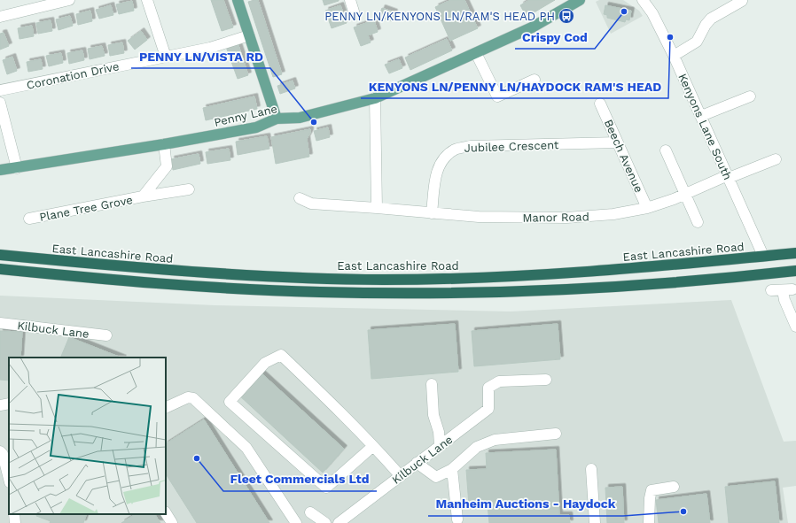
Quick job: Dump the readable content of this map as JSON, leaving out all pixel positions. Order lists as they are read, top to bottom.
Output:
{
  "streets": {
    "highway": ["East Lancashire Road"],
    "main road": ["Penny Lane"],
    "street": [
      "Coronation Drive",
      "Kenyons Lane South",
      "Jubilee Crescent",
      "Beech Avenue",
      "Plane Tree Grove",
      "Manor Road",
      "Kilbuck Lane"
    ]
  },
  "crossings": [
    ["Penny Lane", "Plane Tree Grove"],
    ["Kenyons Lane South", "Manor Road"],
    ["Kenyons Lane South", "East Lancashire Road"],
    ["Jubilee Crescent", "Beech Avenue"],
    ["Jubilee Crescent", "Manor Road"],
    ["Beech Avenue", "Manor Road"]
  ],
  "places": {
    "other": [
      "Crispy Cod",
      "KENYONS LN/PENNY LN/HAYDOCK RAM'S HEAD",
      "PENNY LN/VISTA RD",
      "Fleet Commercials Ltd",
      "Manheim Auctions - Haydock"
    ],
    "bus stop": ["PENNY LN/KENYONS LN/RAM'S HEAD PH"]
  }
}
